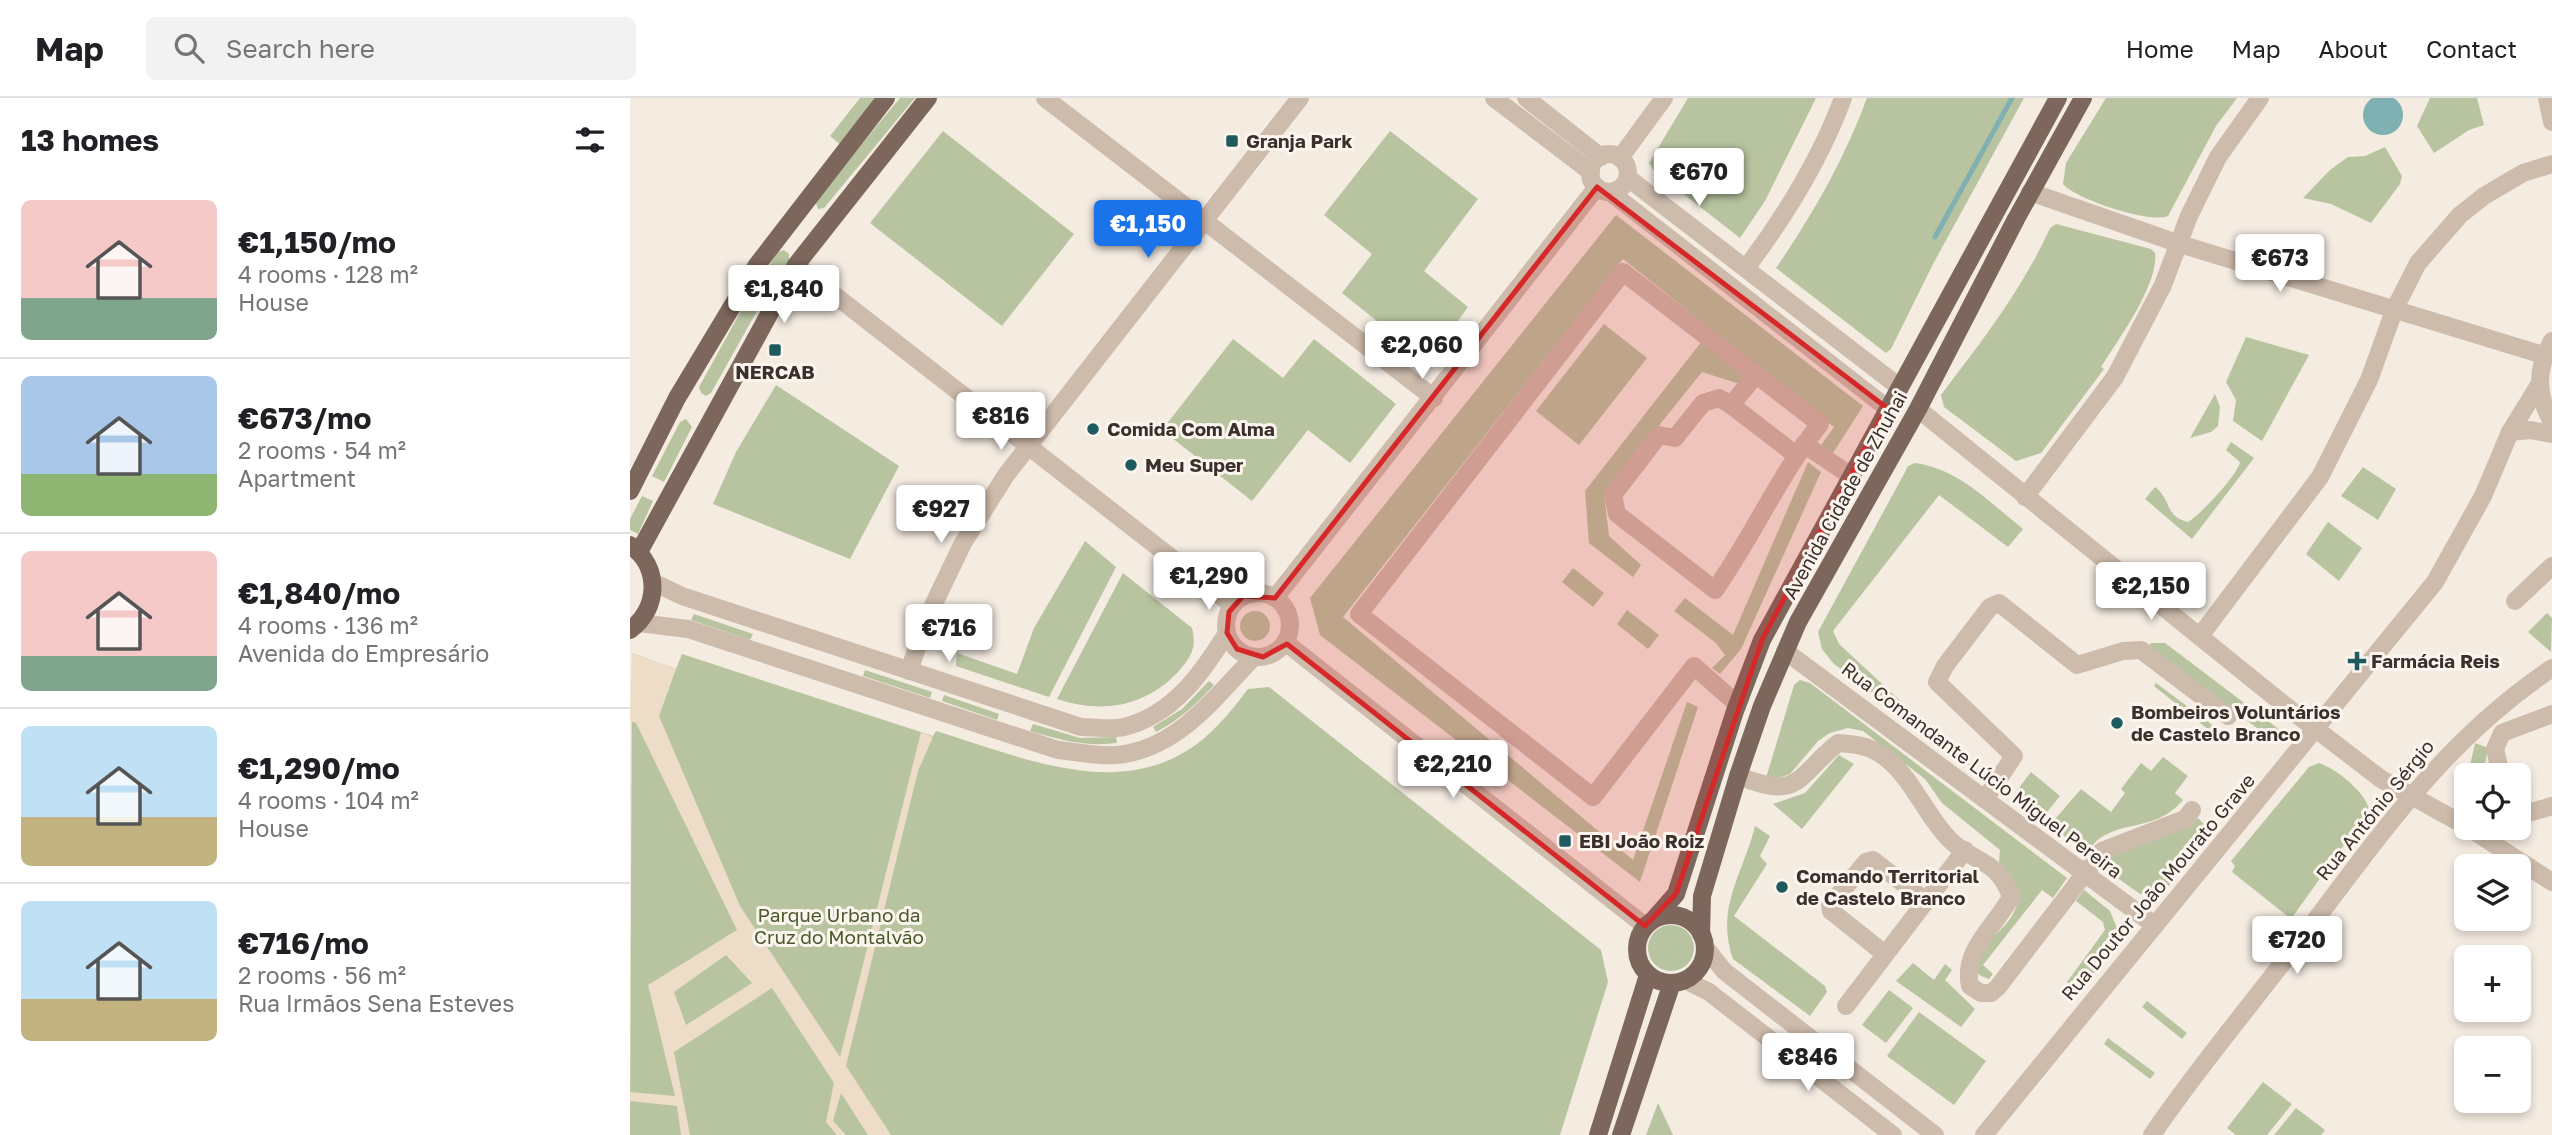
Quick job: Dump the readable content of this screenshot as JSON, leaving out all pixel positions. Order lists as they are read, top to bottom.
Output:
{
  "streets": {
    "main road": ["Avenida Cidade de Zhuhai"],
    "street": ["Rua Comandante Lúcio Miguel Pereira", "Rua António Sérgio", "Rua Doutor João Mourato Grave"]
  },
  "crossings": [
    ["Avenida Cidade de Zhuhai", "Rua Comandante Lúcio Miguel Pereira"],
    ["Rua Comandante Lúcio Miguel Pereira", "Rua Doutor João Mourato Grave"]
  ],
  "parks": ["Parque Urbano da Cruz do Montalvão"],
  "places": {
    "transit": ["Granja Park", "NERCAB", "EBI João Roiz"],
    "other": [
      "Comida Com Alma",
      "Meu Super",
      "Bombeiros Voluntários de Castelo Branco",
      "Comando Territorial de Castelo Branco"
    ],
    "health": ["Farmácia Reis"]
  },
  "page": {
    "header": "Map",
    "search": "Search here",
    "nav": [
      "Home",
      "Map",
      "About",
      "Contact"
    ],
    "heading": "13 homes",
    "price": [
      "€670",
      "€1,150",
      "€673",
      "€1,840",
      "€2,060",
      "€816",
      "€927",
      "€1,290",
      "€2,150",
      "€716",
      "€2,210",
      "€720",
      "€846"
    ],
    "list": [
      {
        "name": "€1,150/mo",
        "note": "4 rooms · 128 m² · House"
      },
      {
        "name": "€673/mo",
        "note": "2 rooms · 54 m² · Apartment"
      },
      {
        "name": "€1,840/mo",
        "note": "4 rooms · 136 m² · Avenida do Empresário"
      },
      {
        "name": "€1,290/mo",
        "note": "4 rooms · 104 m² · House"
      },
      {
        "name": "€716/mo",
        "note": "2 rooms · 56 m² · Rua Irmãos Sena Esteves"
      }
    ],
    "map_buttons": ["+", "−"]
  }
}
